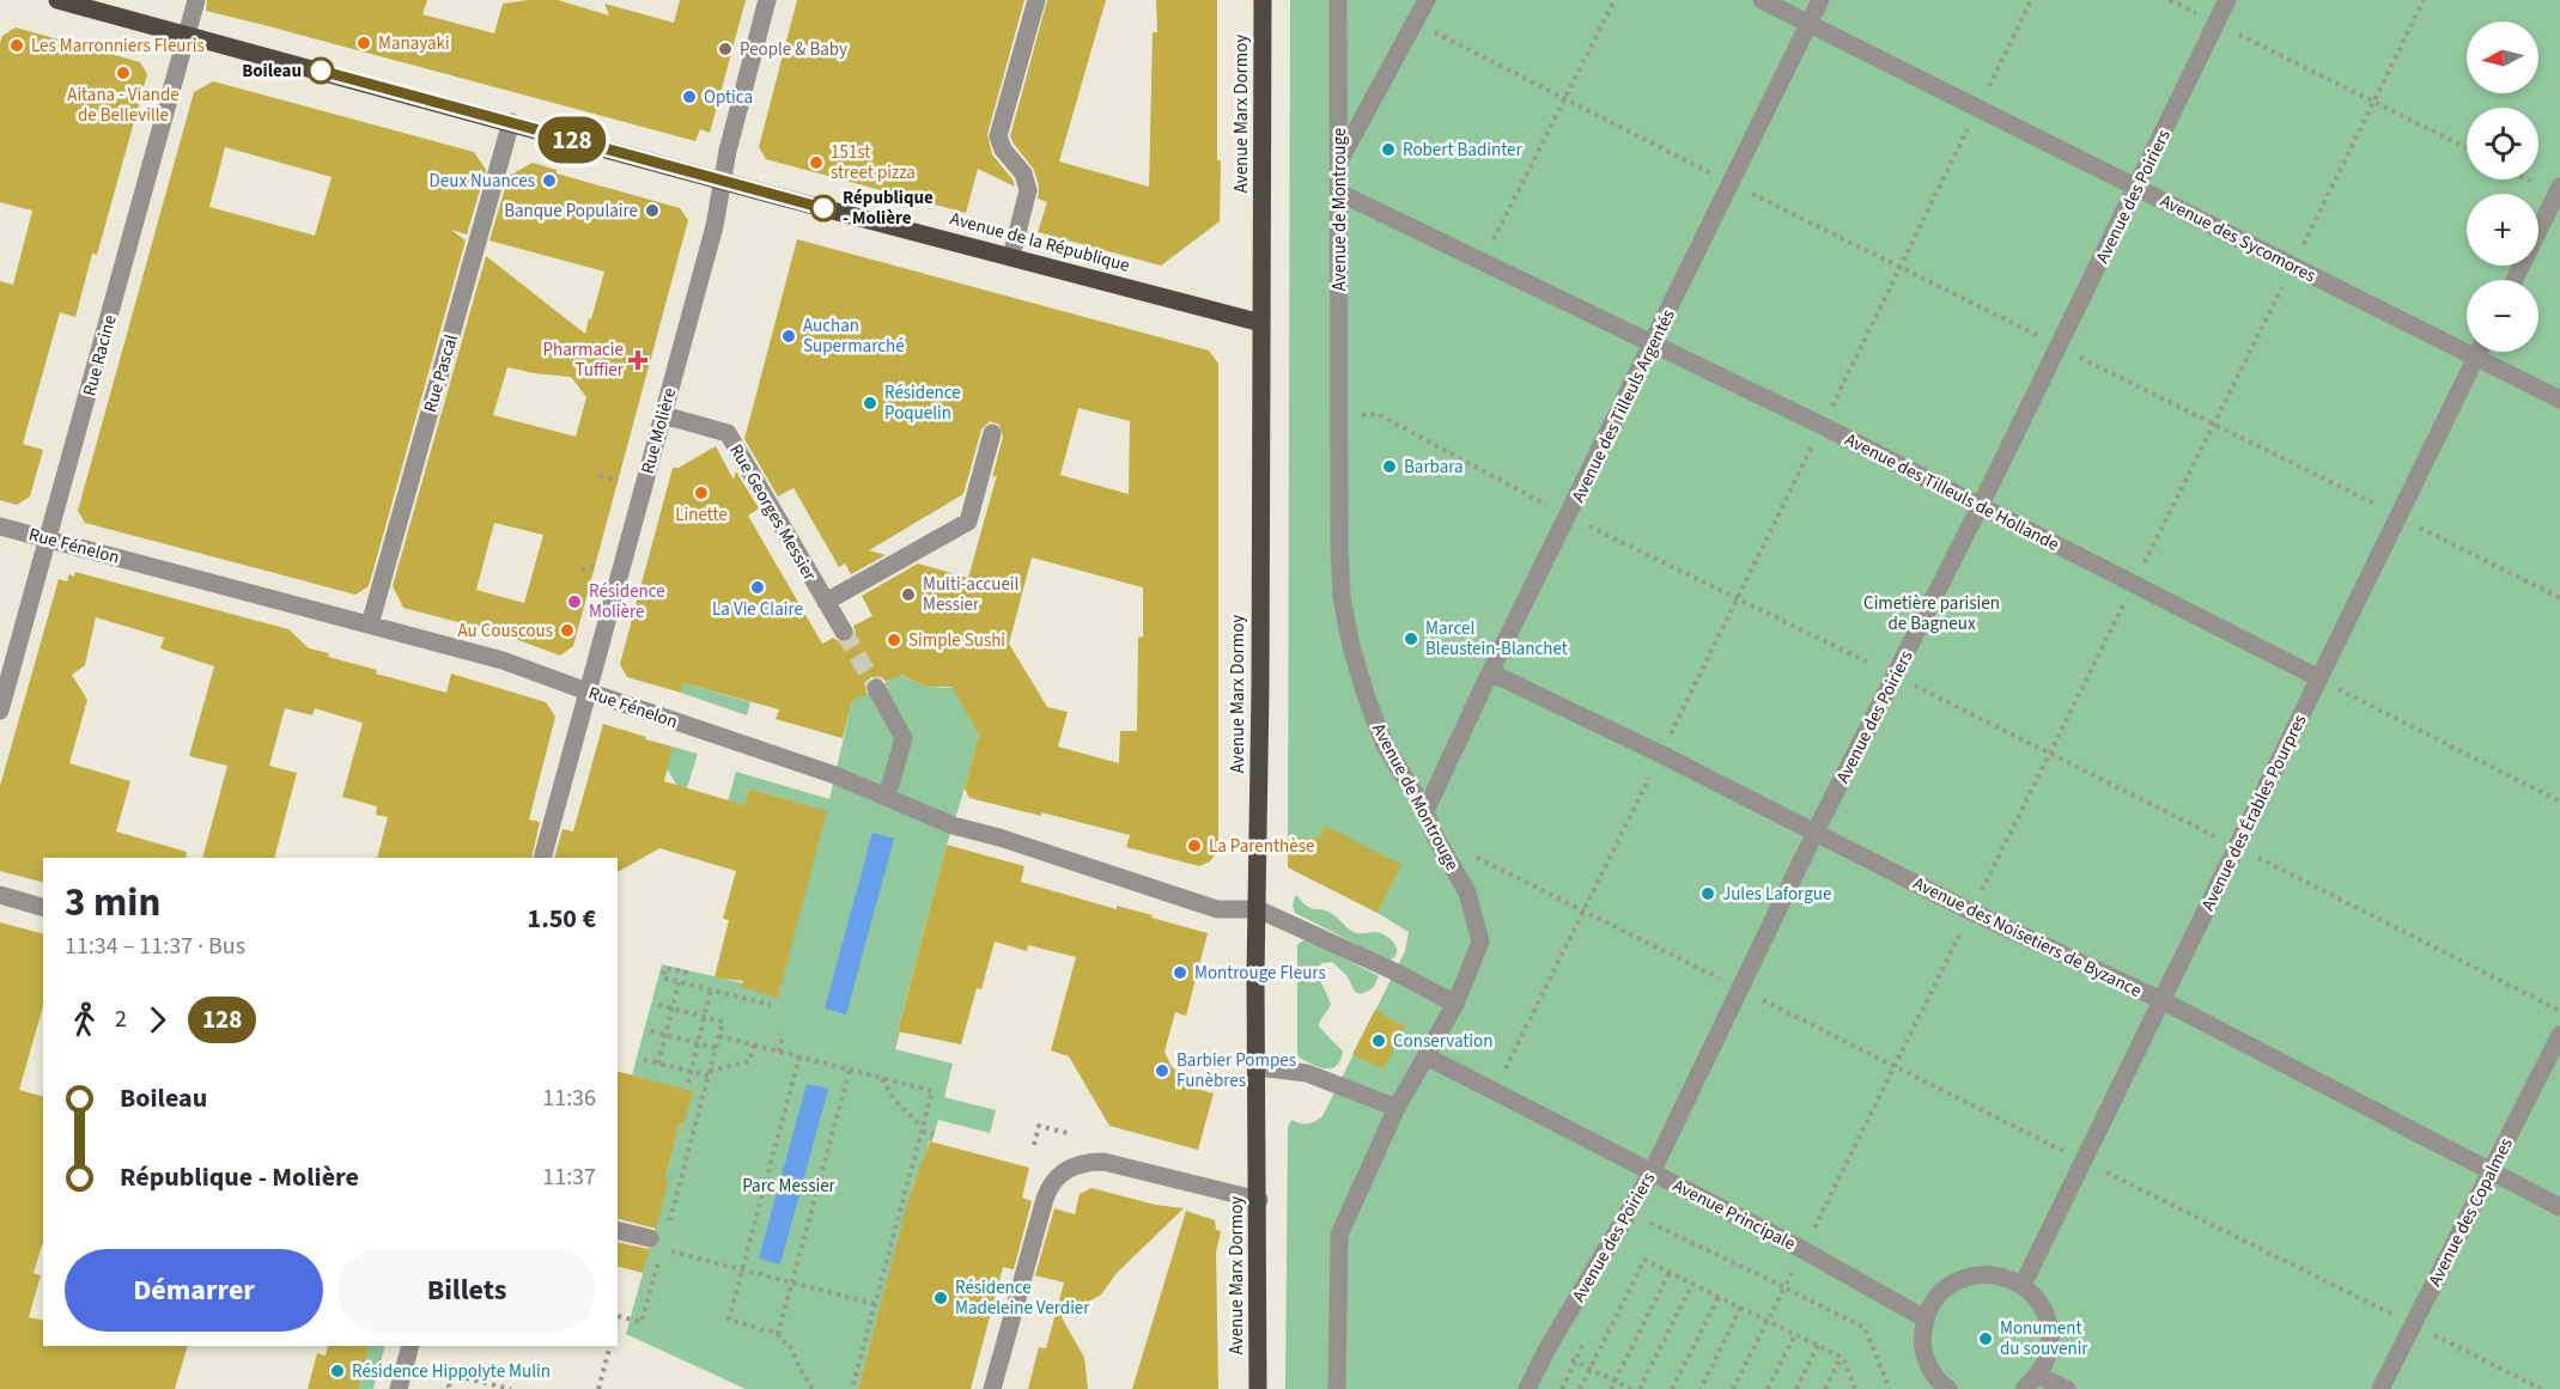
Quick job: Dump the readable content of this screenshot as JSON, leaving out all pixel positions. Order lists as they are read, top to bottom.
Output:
{
  "streets": {
    "main road": ["Avenue Marx Dormoy", "Avenue de la République"],
    "street": [
      "Avenue des Poiriers",
      "Avenue de Montrouge",
      "Avenue des Sycomores",
      "Rue Racine",
      "Rue Pascal",
      "Avenue des Tilleuls Argentés",
      "Rue Molière",
      "Avenue des Tilleuls de Hollande",
      "Rue Georges Messier",
      "Rue Fénelon",
      "Avenue des Érables Pourpres",
      "Avenue des Noisetiers de Byzance",
      "Avenue des Copalmes",
      "Avenue Principale"
    ]
  },
  "crossings": [
    ["Avenue Marx Dormoy", "Avenue de la République"],
    ["Avenue Marx Dormoy", "Rue Fénelon"],
    ["Avenue des Poiriers", "Avenue des Sycomores"],
    ["Avenue des Poiriers", "Avenue des Tilleuls de Hollande"],
    ["Avenue des Poiriers", "Avenue des Noisetiers de Byzance"],
    ["Avenue des Poiriers", "Avenue Principale"],
    ["Avenue de Montrouge", "Avenue des Tilleuls Argentés"],
    ["Avenue de Montrouge", "Avenue des Tilleuls de Hollande"],
    ["Avenue de Montrouge", "Avenue Principale"],
    ["Avenue des Sycomores", "Avenue des Tilleuls Argentés"],
    ["Avenue des Sycomores", "Avenue des Érables Pourpres"],
    ["Avenue de la République", "Rue Racine"],
    ["Avenue de la République", "Rue Pascal"],
    ["Avenue de la République", "Rue Molière"],
    ["Rue Racine", "Rue Fénelon"],
    ["Rue Pascal", "Rue Fénelon"],
    ["Avenue des Tilleuls Argentés", "Avenue des Tilleuls de Hollande"],
    ["Avenue des Tilleuls Argentés", "Avenue des Noisetiers de Byzance"],
    ["Rue Molière", "Rue Georges Messier"],
    ["Rue Molière", "Rue Fénelon"],
    ["Avenue des Tilleuls de Hollande", "Avenue des Érables Pourpres"],
    ["Avenue des Érables Pourpres", "Avenue des Noisetiers de Byzance"],
    ["Avenue des Noisetiers de Byzance", "Avenue des Copalmes"]
  ],
  "parks": ["Cimetière parisien de Bagneux", "Parc Messier"],
  "places": {
    "other": [
      "Manayaki",
      "Les Marronniers Fleuris",
      "People & Baby",
      "Boileau",
      "Aitana - Viande de Belleville",
      "Optica",
      "Robert Badinter",
      "151st street pizza",
      "Deux Nuances",
      "République - Molière",
      "Banque Populaire",
      "Auchan Supermarché",
      "Résidence Poquelin",
      "Barbara",
      "Linette",
      "La Vie Claire",
      "Multi-accueil Messier",
      "Résidence Molière",
      "Au Couscous",
      "Marcel Bleustein-Blanchet",
      "Simple Sushi",
      "La Parenthèse",
      "Jules Laforgue",
      "Montrouge Fleurs",
      "Conservation",
      "Barbier Pompes Funèbres",
      "Résidence Madeleine Verdier",
      "Monument du souvenir",
      "Résidence Hippolyte Mulin"
    ],
    "health": ["Pharmacie Tuffier"]
  },
  "lines": ["bus line 128"],
  "north": "left",
  "page": {
    "on_map": "128",
    "map_buttons": ["+", "−"],
    "heading": ["3 min", "11:34 – 11:37 · Bus", "1.50 €"],
    "legs": ["2", "128"],
    "list": [
      {
        "name": "Boileau",
        "value": "11:36"
      },
      {
        "name": "République - Molière",
        "value": "11:37"
      }
    ],
    "buttons": ["Démarrer", "Billets"]
  }
}
